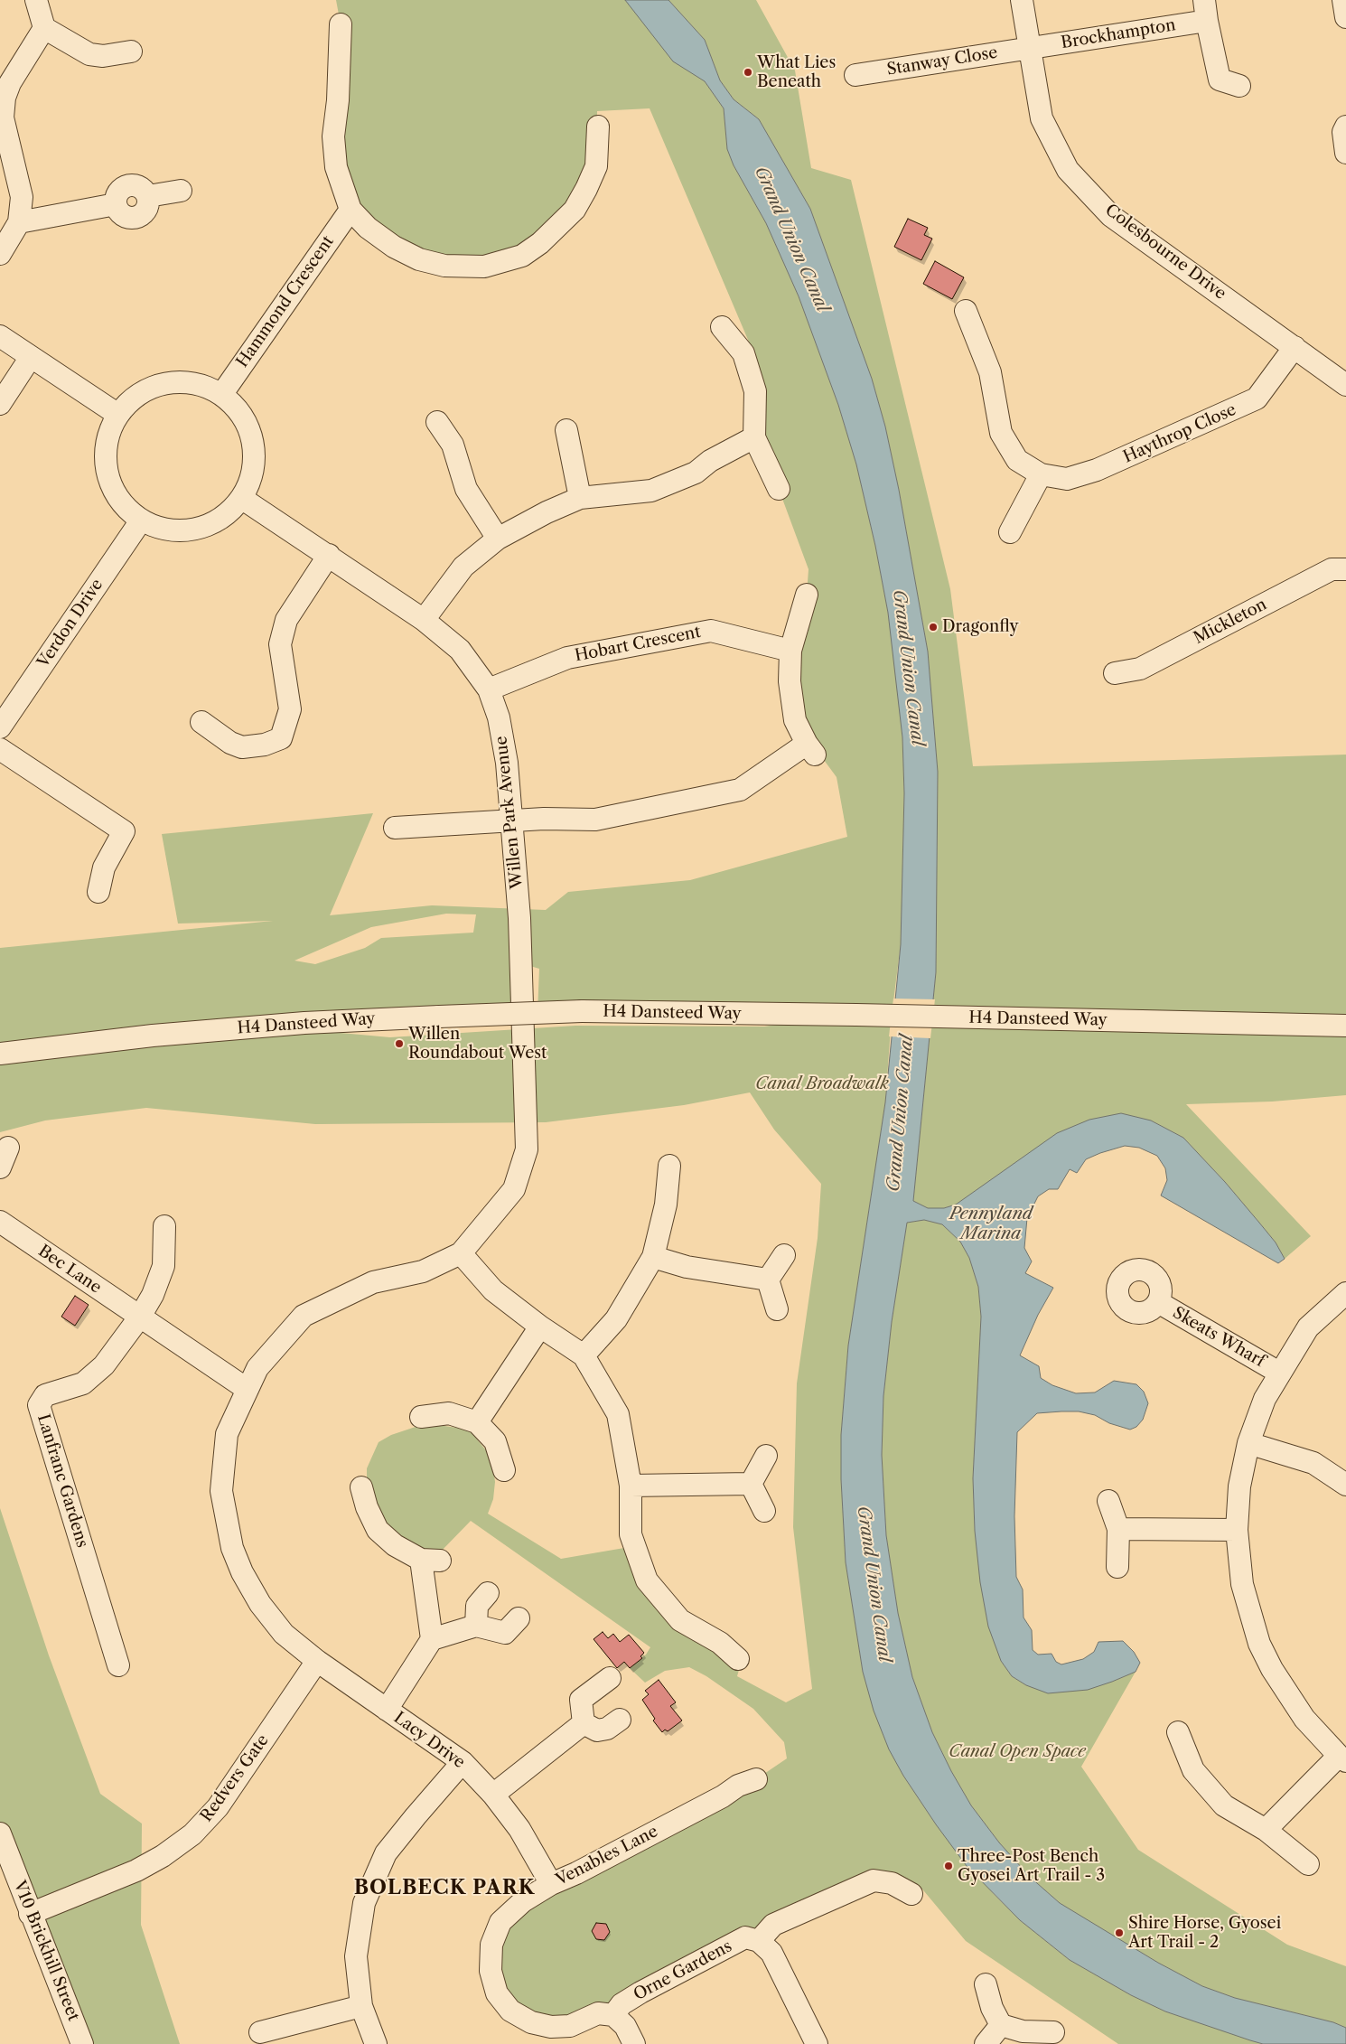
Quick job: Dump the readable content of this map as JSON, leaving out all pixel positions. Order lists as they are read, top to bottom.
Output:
{
  "streets": {
    "street": [
      "Brockhampton",
      "Stanway Close",
      "Colesbourne Drive",
      "Hammond Crescent",
      "Haythrop Close",
      "Mickleton",
      "Verdon Drive",
      "Hobart Crescent",
      "Willen Park Avenue",
      "H4 Dansteed Way",
      "Bec Lane",
      "Skeats Wharf",
      "Lanfranc Gardens",
      "Lacy Drive",
      "Redvers Gate",
      "Venables Lane",
      "V10 Brickhill Street",
      "Orne Gardens"
    ]
  },
  "crossings": [
    ["Brockhampton", "Stanway Close"],
    ["Brockhampton", "Colesbourne Drive"],
    ["Stanway Close", "Colesbourne Drive"],
    ["Colesbourne Drive", "Haythrop Close"],
    ["Hammond Crescent", "Verdon Drive"],
    ["Hammond Crescent", "Willen Park Avenue"],
    ["Verdon Drive", "Willen Park Avenue"],
    ["Hobart Crescent", "Willen Park Avenue"],
    ["Willen Park Avenue", "Lacy Drive"],
    ["Bec Lane", "Lanfranc Gardens"],
    ["Bec Lane", "Lacy Drive"],
    ["Lacy Drive", "Redvers Gate"],
    ["Lacy Drive", "Venables Lane"],
    ["Redvers Gate", "V10 Brickhill Street"],
    ["Venables Lane", "Orne Gardens"]
  ],
  "districts": ["BOLBECK PARK"],
  "water": ["Grand Union Canal", "Pennyland Marina"],
  "parks": ["Canal Broadwalk", "Canal Open Space"],
  "places": [
    "What Lies Beneath",
    "Dragonfly",
    "Willen Roundabout West",
    "Three-Post Bench Gyosei Art Trail - 3",
    "Shire Horse, Gyosei Art Trail - 2"
  ]
}
